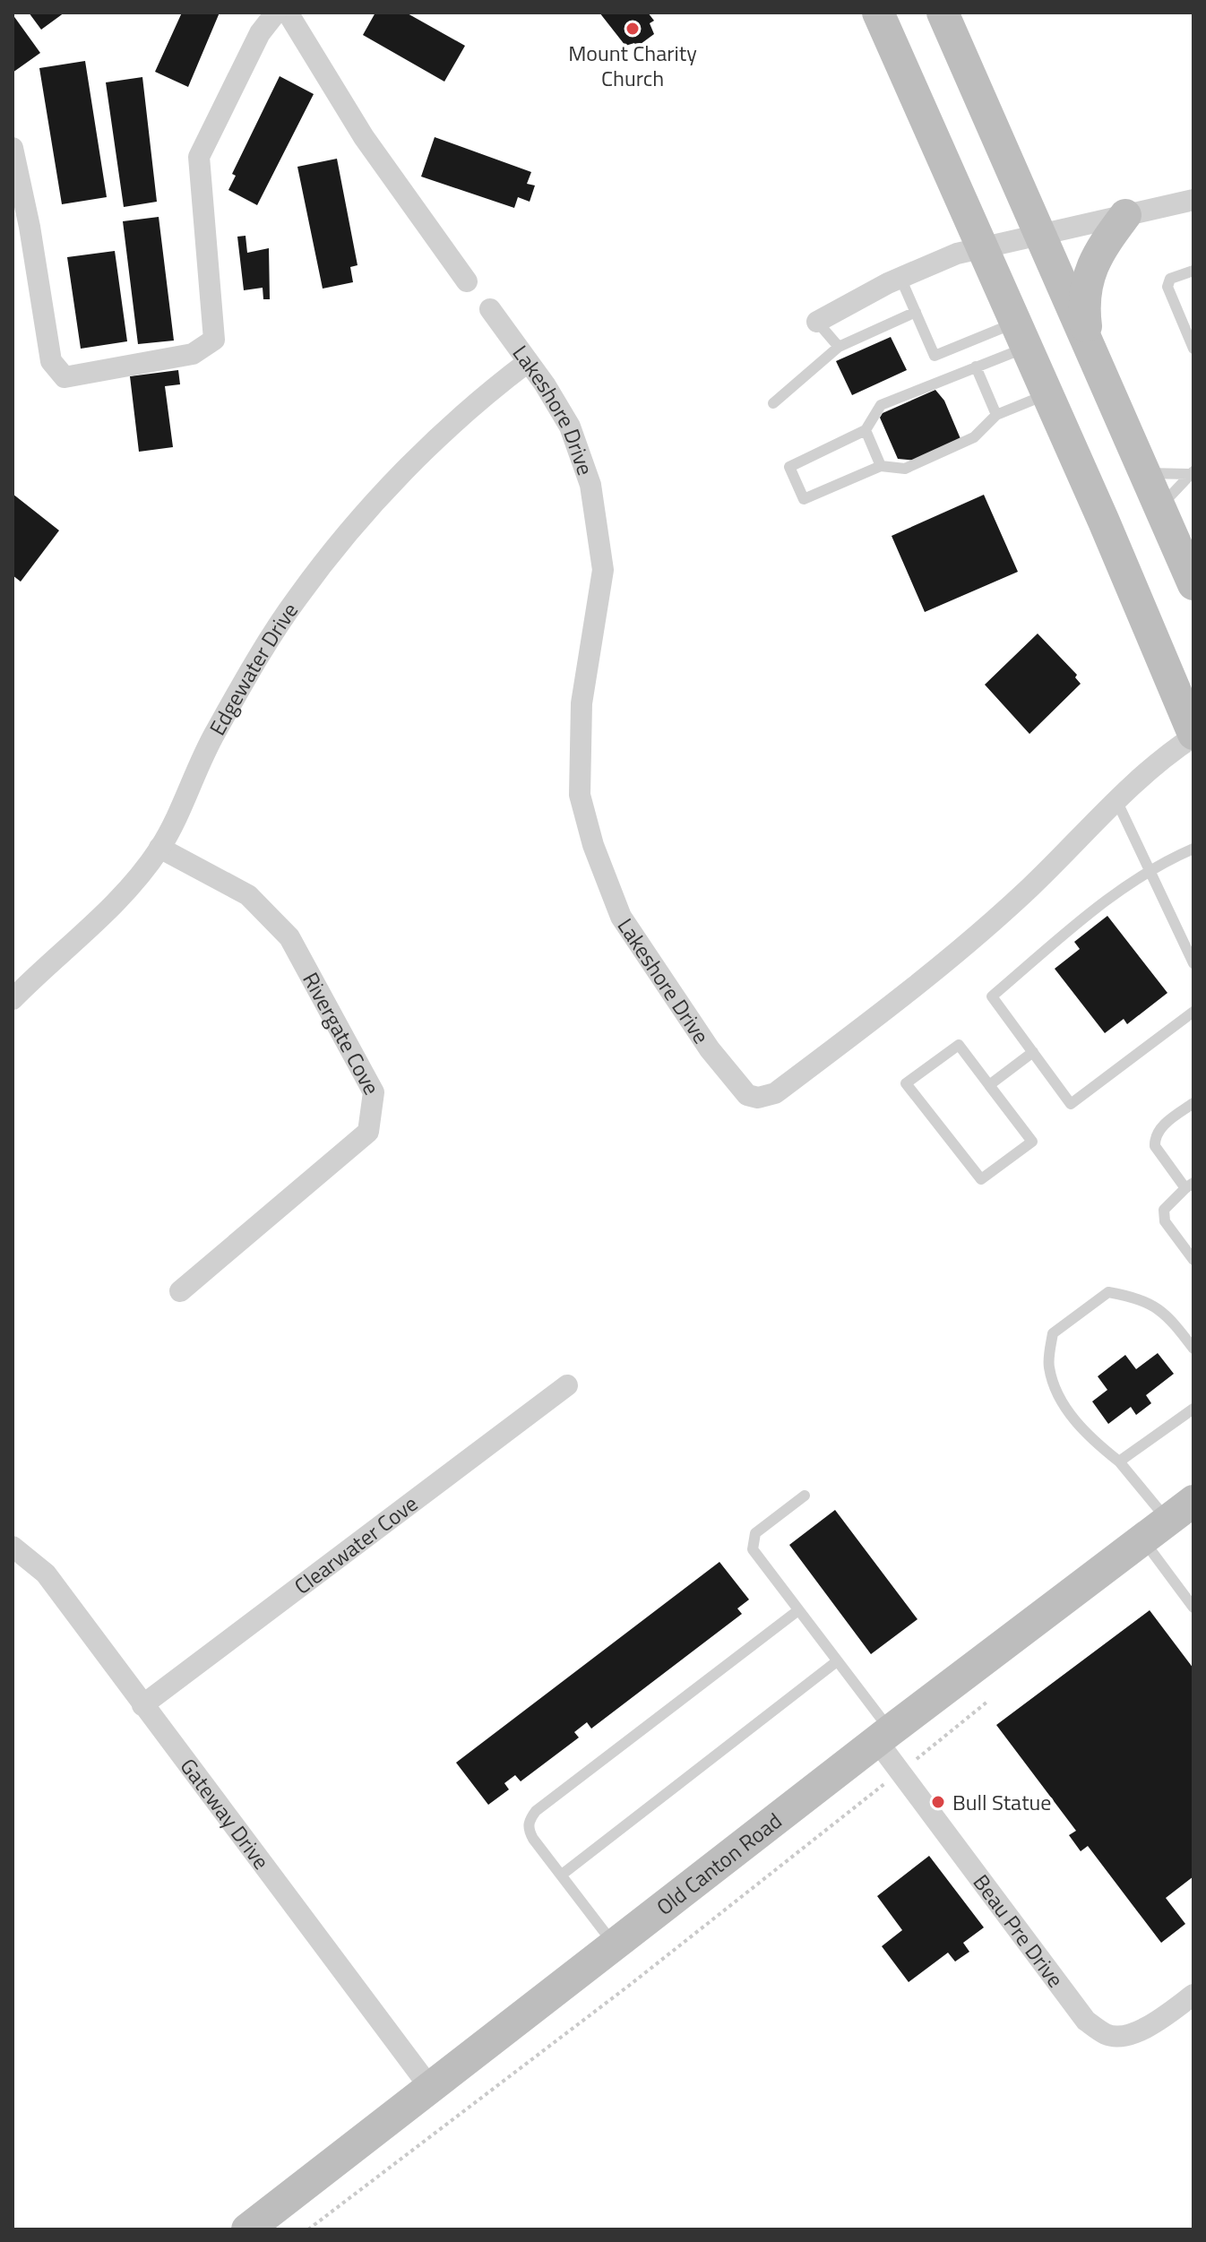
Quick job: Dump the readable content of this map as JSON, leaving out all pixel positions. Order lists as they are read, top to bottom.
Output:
{
  "streets": {
    "main road": ["Old Canton Road"],
    "street": [
      "Lakeshore Drive",
      "Edgewater Drive",
      "Rivergate Cove",
      "Clearwater Cove",
      "Gateway Drive",
      "Beau Pre Drive"
    ]
  },
  "crossings": [
    ["Lakeshore Drive", "Edgewater Drive"],
    ["Edgewater Drive", "Rivergate Cove"],
    ["Clearwater Cove", "Gateway Drive"],
    ["Gateway Drive", "Old Canton Road"],
    ["Old Canton Road", "Beau Pre Drive"]
  ],
  "places": ["Mount Charity Church", "Bull Statue"]
}
